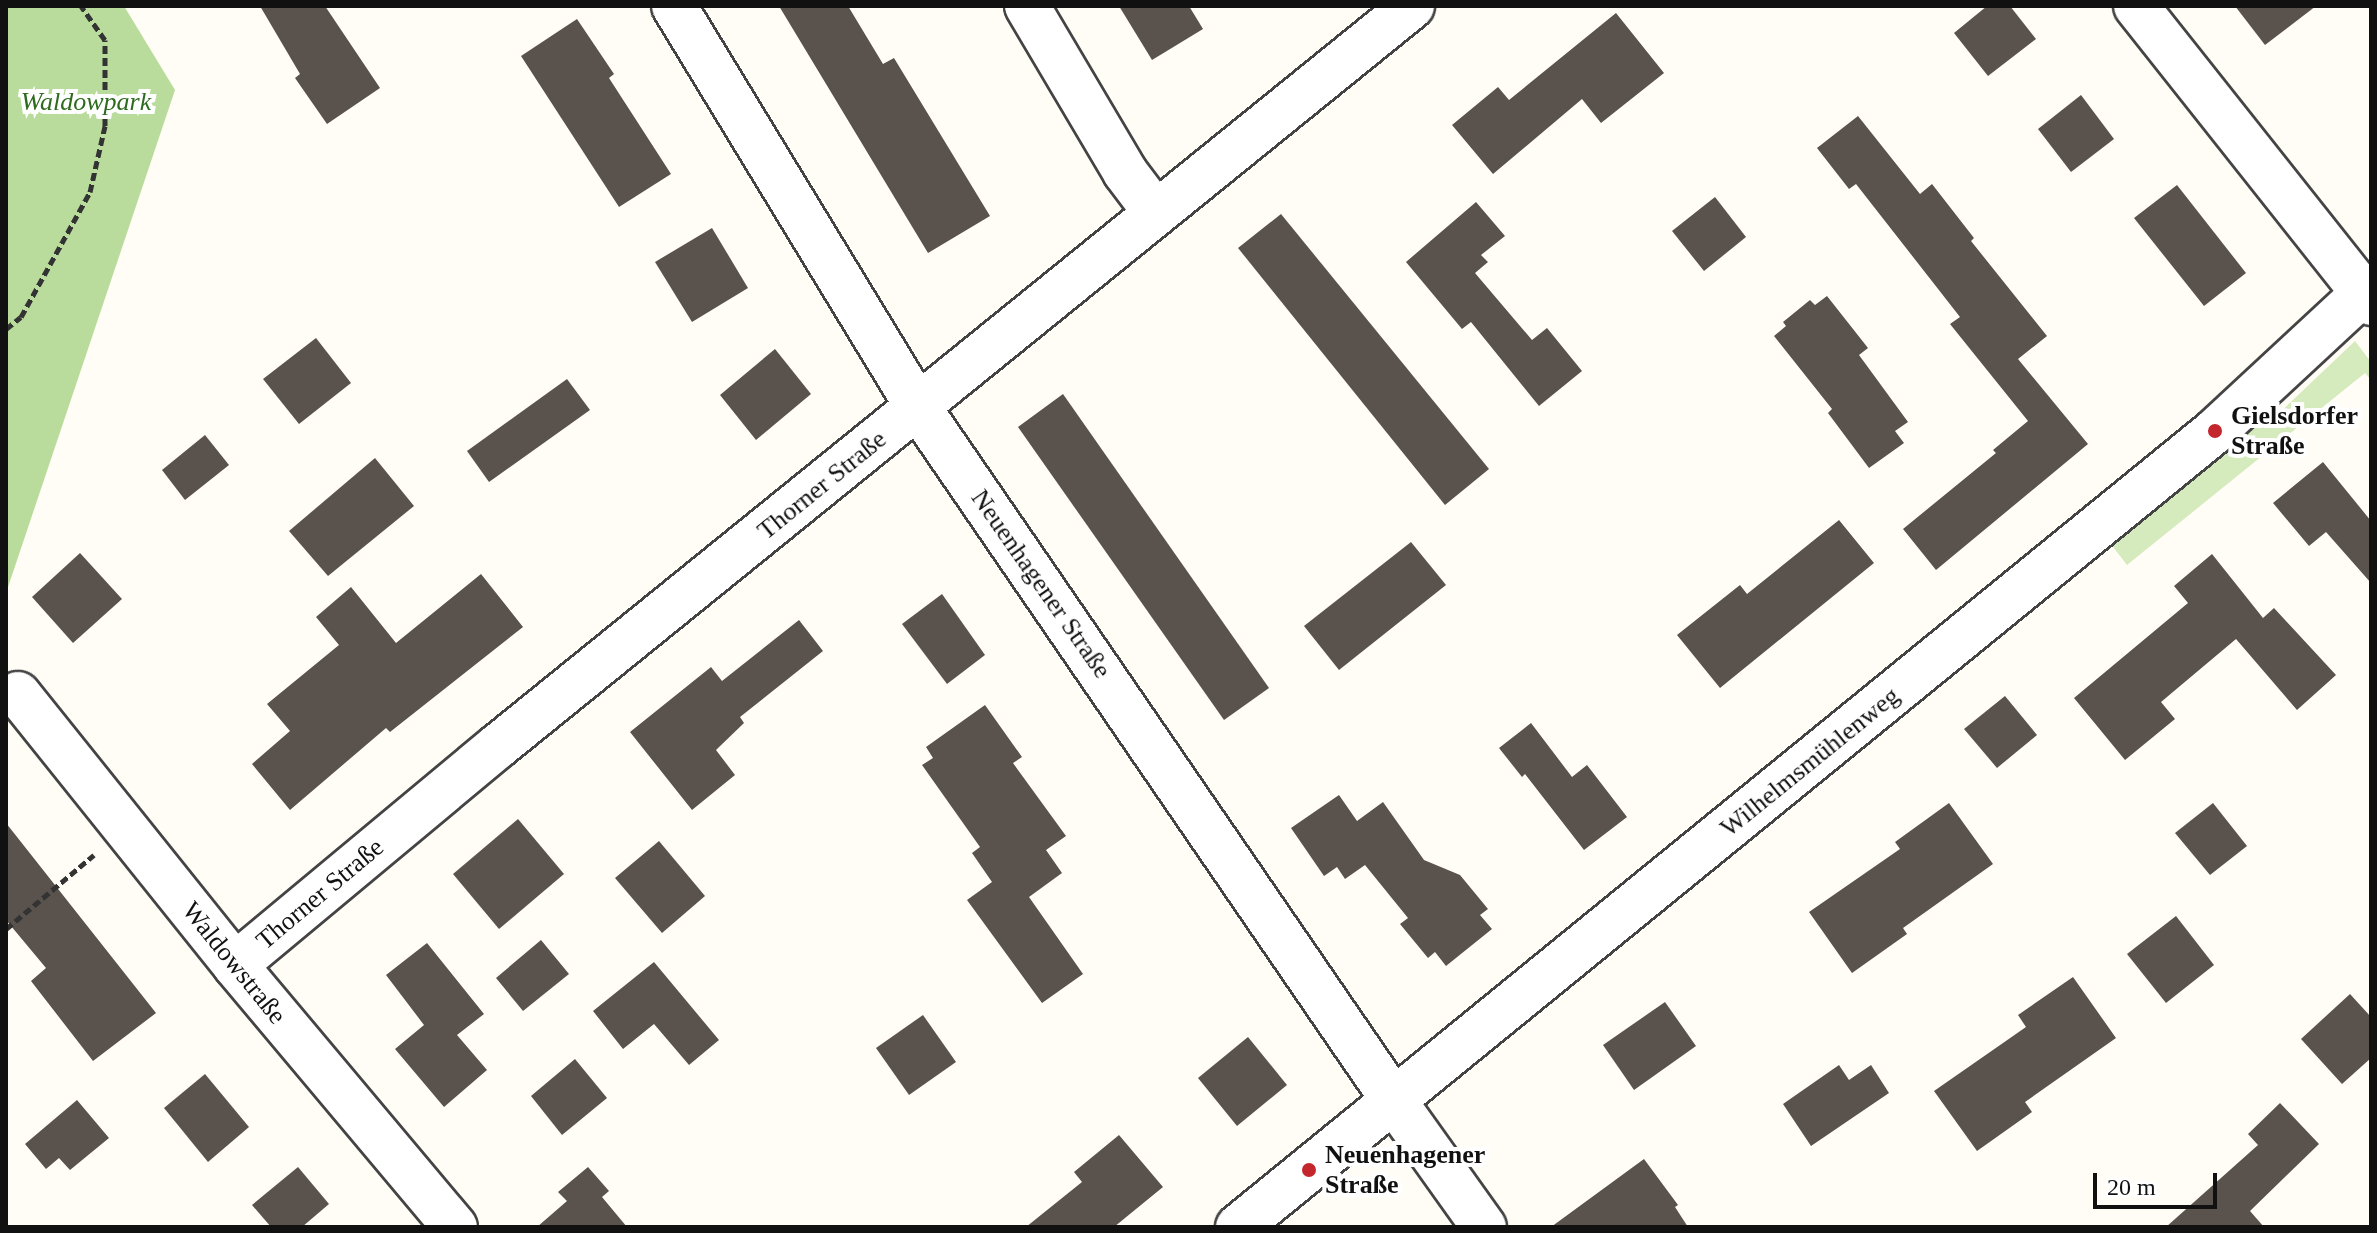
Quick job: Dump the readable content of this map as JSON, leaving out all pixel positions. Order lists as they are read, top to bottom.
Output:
{
  "streets": {
    "street": [
      "Thorner Straße",
      "Neuenhagener Straße",
      "Wilhelmsmühlenweg",
      "Waldowstraße"
    ]
  },
  "crossings": [
    ["Thorner Straße", "Neuenhagener Straße"],
    ["Thorner Straße", "Waldowstraße"],
    ["Neuenhagener Straße", "Wilhelmsmühlenweg"]
  ],
  "parks": ["Waldowpark"],
  "places": ["Gielsdorfer Straße", "Neuenhagener Straße"],
  "scale_bar": "20 m"
}
